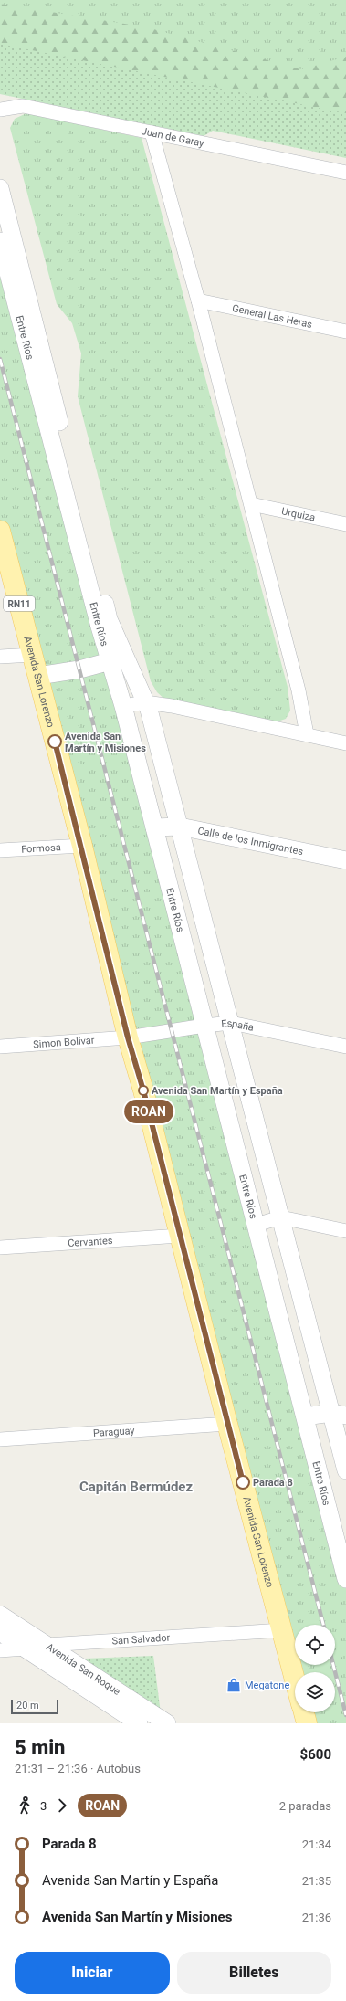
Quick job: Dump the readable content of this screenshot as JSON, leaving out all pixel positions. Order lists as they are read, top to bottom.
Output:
{
  "streets": {
    "main road": ["RN11", "Avenida San Lorenzo"],
    "street": [
      "Juan de Garay",
      "General Las Heras",
      "Entre Ríos",
      "Urquiza",
      "Calle de los Inmigrantes",
      "Formosa",
      "España",
      "Simon Bolivar",
      "Cervantes",
      "Paraguay",
      "San Salvador",
      "Avenida San Roque"
    ]
  },
  "crossings": [
    ["Entre Ríos", "Calle de los Inmigrantes"],
    ["Entre Ríos", "España"],
    ["Avenida San Lorenzo", "Formosa"],
    ["Avenida San Lorenzo", "España"],
    ["Avenida San Lorenzo", "Simon Bolivar"],
    ["Avenida San Lorenzo", "Cervantes"],
    ["Avenida San Lorenzo", "Paraguay"],
    ["Avenida San Lorenzo", "San Salvador"],
    ["España", "Simon Bolivar"],
    ["San Salvador", "Avenida San Roque"]
  ],
  "districts": ["Capitán Bermúdez"],
  "places": {
    "other": ["Avenida San Martín y Misiones", "Avenida San Martín y España", "Parada 8"],
    "shop": ["Megatone"]
  },
  "lines": ["bus line ROAN"],
  "scale_bar": "20 m",
  "page": {
    "on_map": "ROAN",
    "scale": "20 m",
    "heading": ["5 min", "21:31 – 21:36 · Autobús", "$600"],
    "legs": ["3", "ROAN", "2 paradas"],
    "list": [
      {
        "name": "Parada 8",
        "value": "21:34"
      },
      {
        "name": "Avenida San Martín y España",
        "value": "21:35"
      },
      {
        "name": "Avenida San Martín y Misiones",
        "value": "21:36"
      }
    ],
    "buttons": ["Iniciar", "Billetes"]
  }
}
